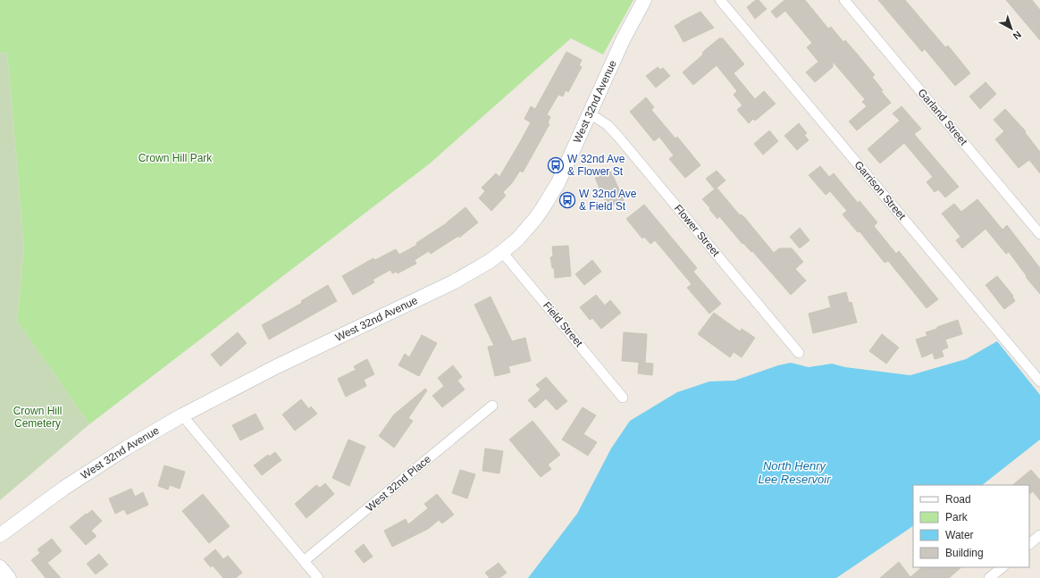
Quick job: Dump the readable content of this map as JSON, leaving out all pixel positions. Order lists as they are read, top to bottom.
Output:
{
  "streets": {
    "street": [
      "West 32nd Avenue",
      "Garland Street",
      "Garrison Street",
      "Flower Street",
      "Field Street",
      "West 32nd Place"
    ]
  },
  "crossings": [
    ["West 32nd Avenue", "Flower Street"],
    ["West 32nd Avenue", "Field Street"]
  ],
  "water": ["North Henry Lee Reservoir"],
  "parks": ["Crown Hill Park", "Crown Hill Cemetery"],
  "places": {
    "bus stop": ["W 32nd Ave & Flower St", "W 32nd Ave & Field St"]
  },
  "legend": [
    "Road",
    "Park",
    "Water",
    "Building"
  ],
  "north": "bottom right"
}
